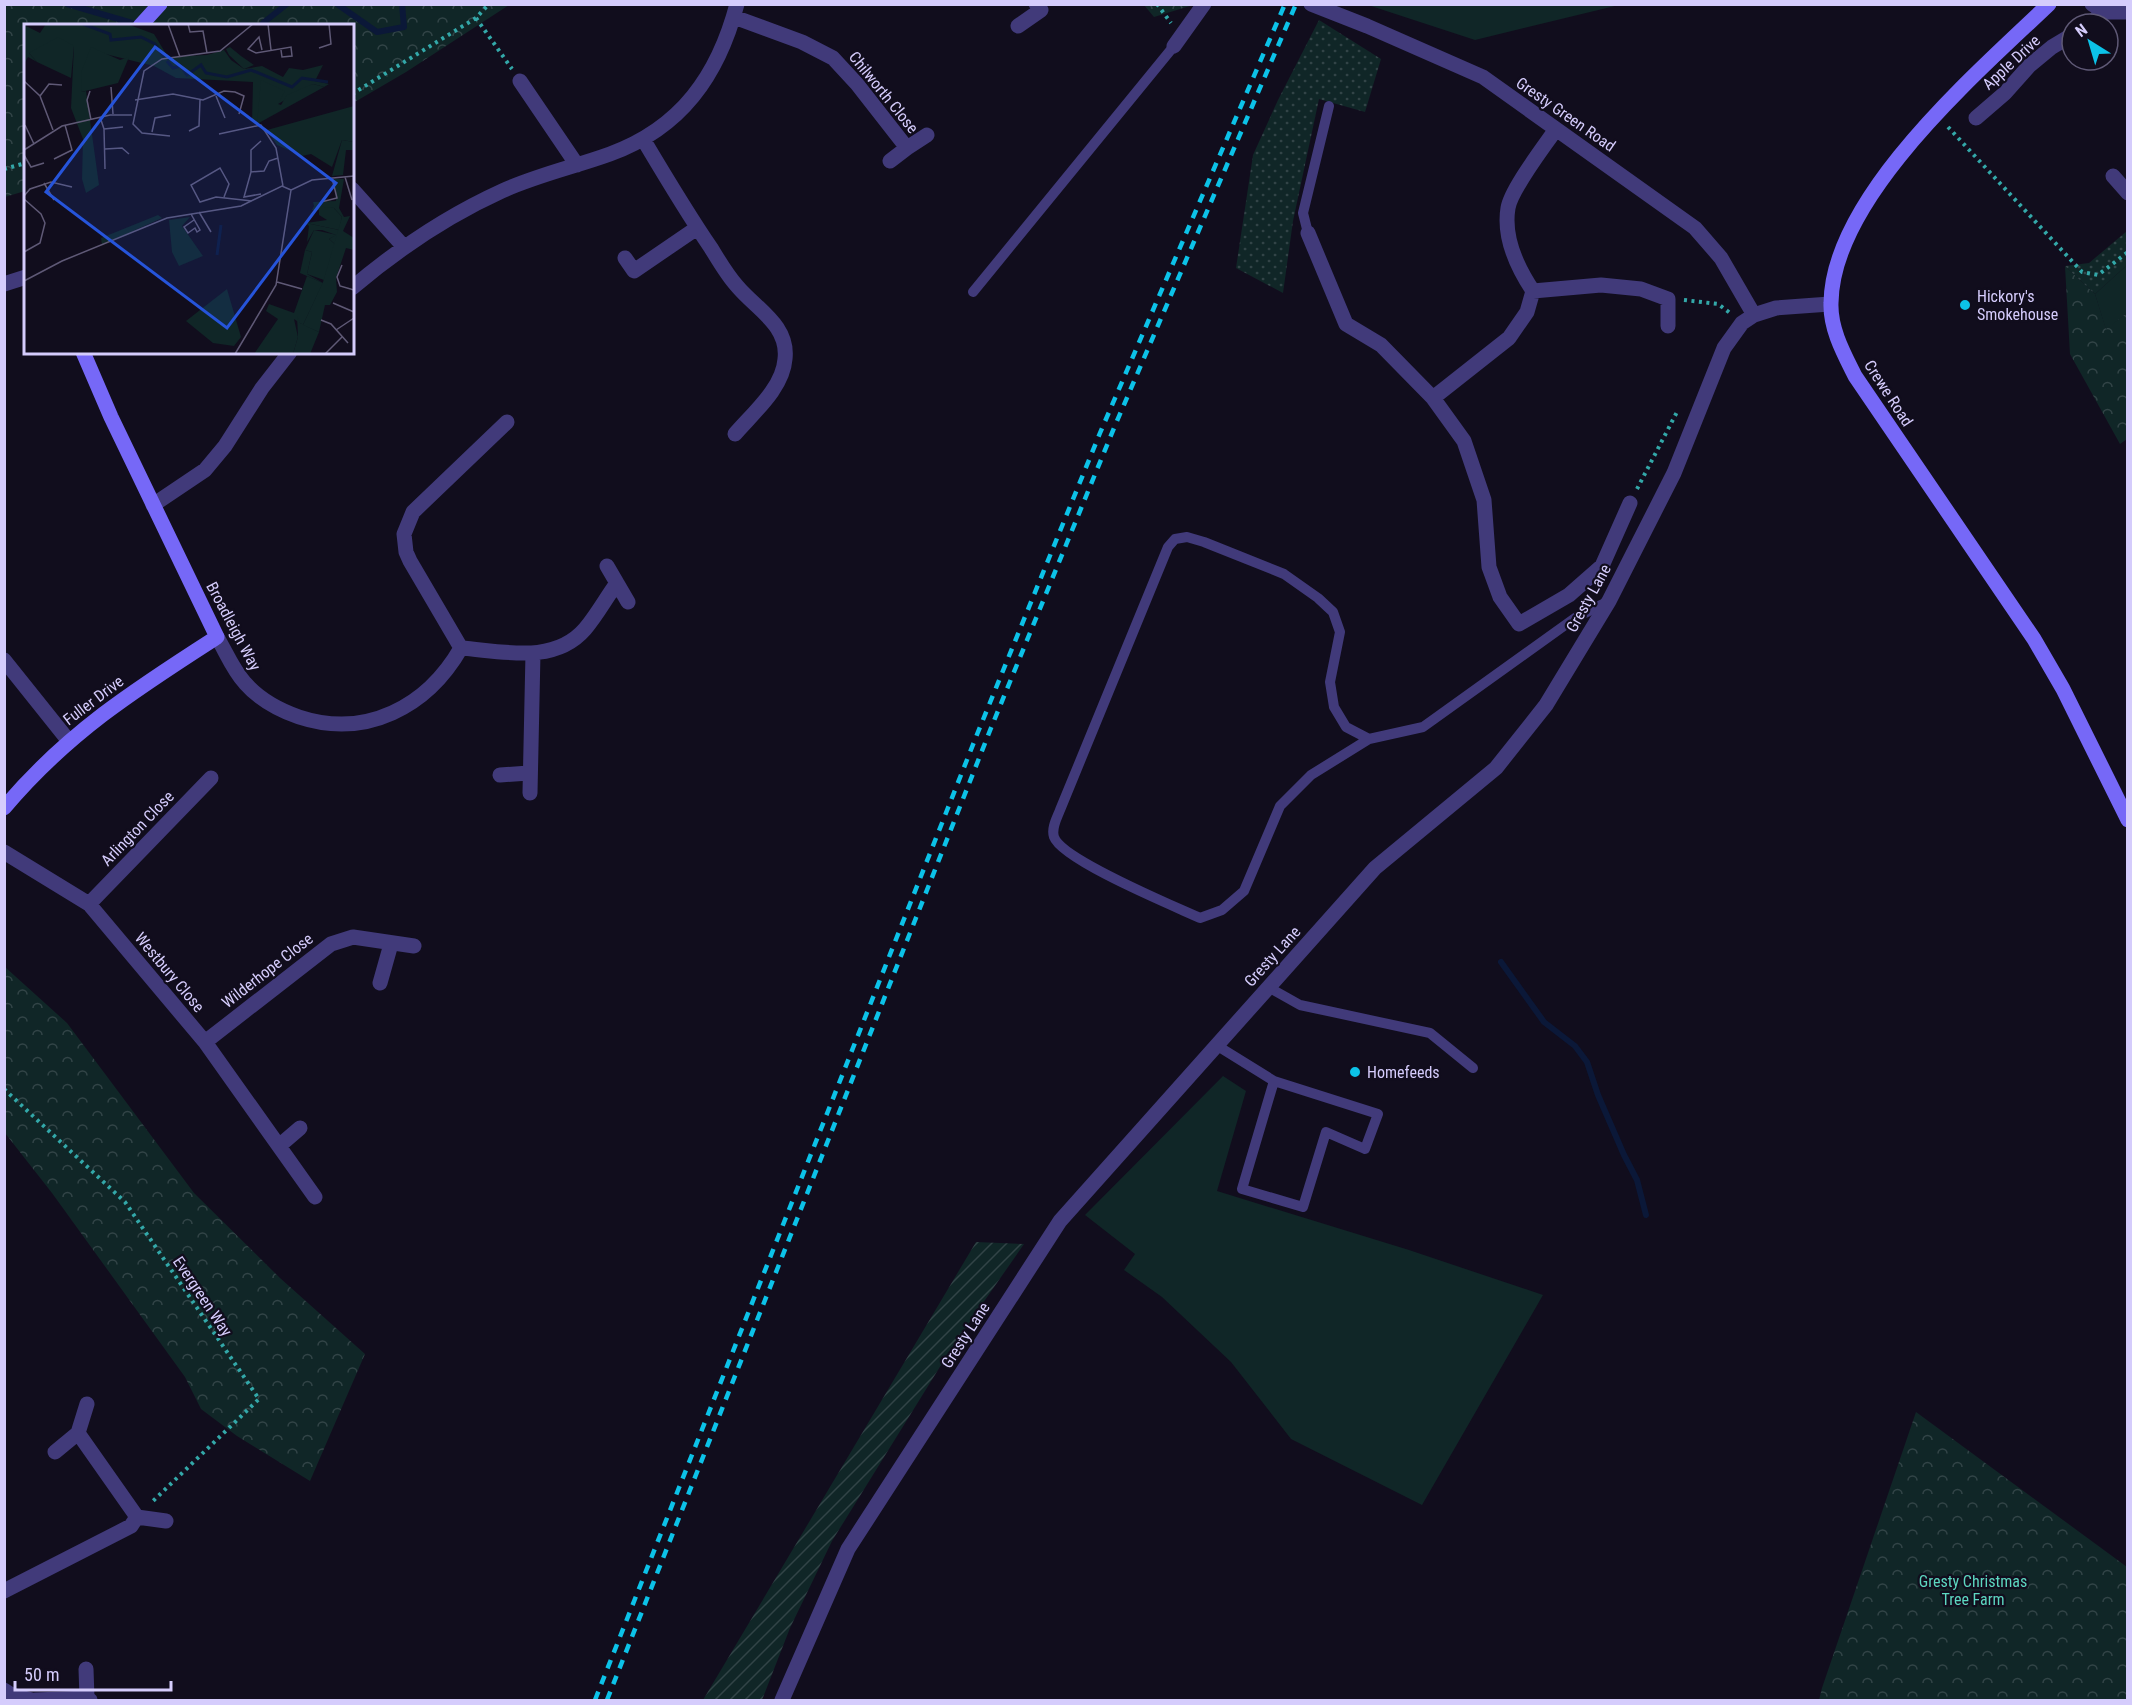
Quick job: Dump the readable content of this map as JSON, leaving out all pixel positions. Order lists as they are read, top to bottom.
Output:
{
  "streets": {
    "street": [
      "Apple Drive",
      "Chilworth Close",
      "Gresty Green Road",
      "Crewe Road",
      "Gresty Lane",
      "Broadleigh Way",
      "Fuller Drive",
      "Arlington Close",
      "Wilderhope Close",
      "Westbury Close"
    ],
    "path": ["Evergreen Way"]
  },
  "crossings": [
    ["Gresty Green Road", "Gresty Lane"],
    ["Broadleigh Way", "Fuller Drive"],
    ["Arlington Close", "Westbury Close"],
    ["Wilderhope Close", "Westbury Close"]
  ],
  "parks": ["Gresty Christmas Tree Farm"],
  "places": ["Hickory's Smokehouse", "Homefeeds"],
  "scale_bar": "50 m",
  "north": "top left"
}
